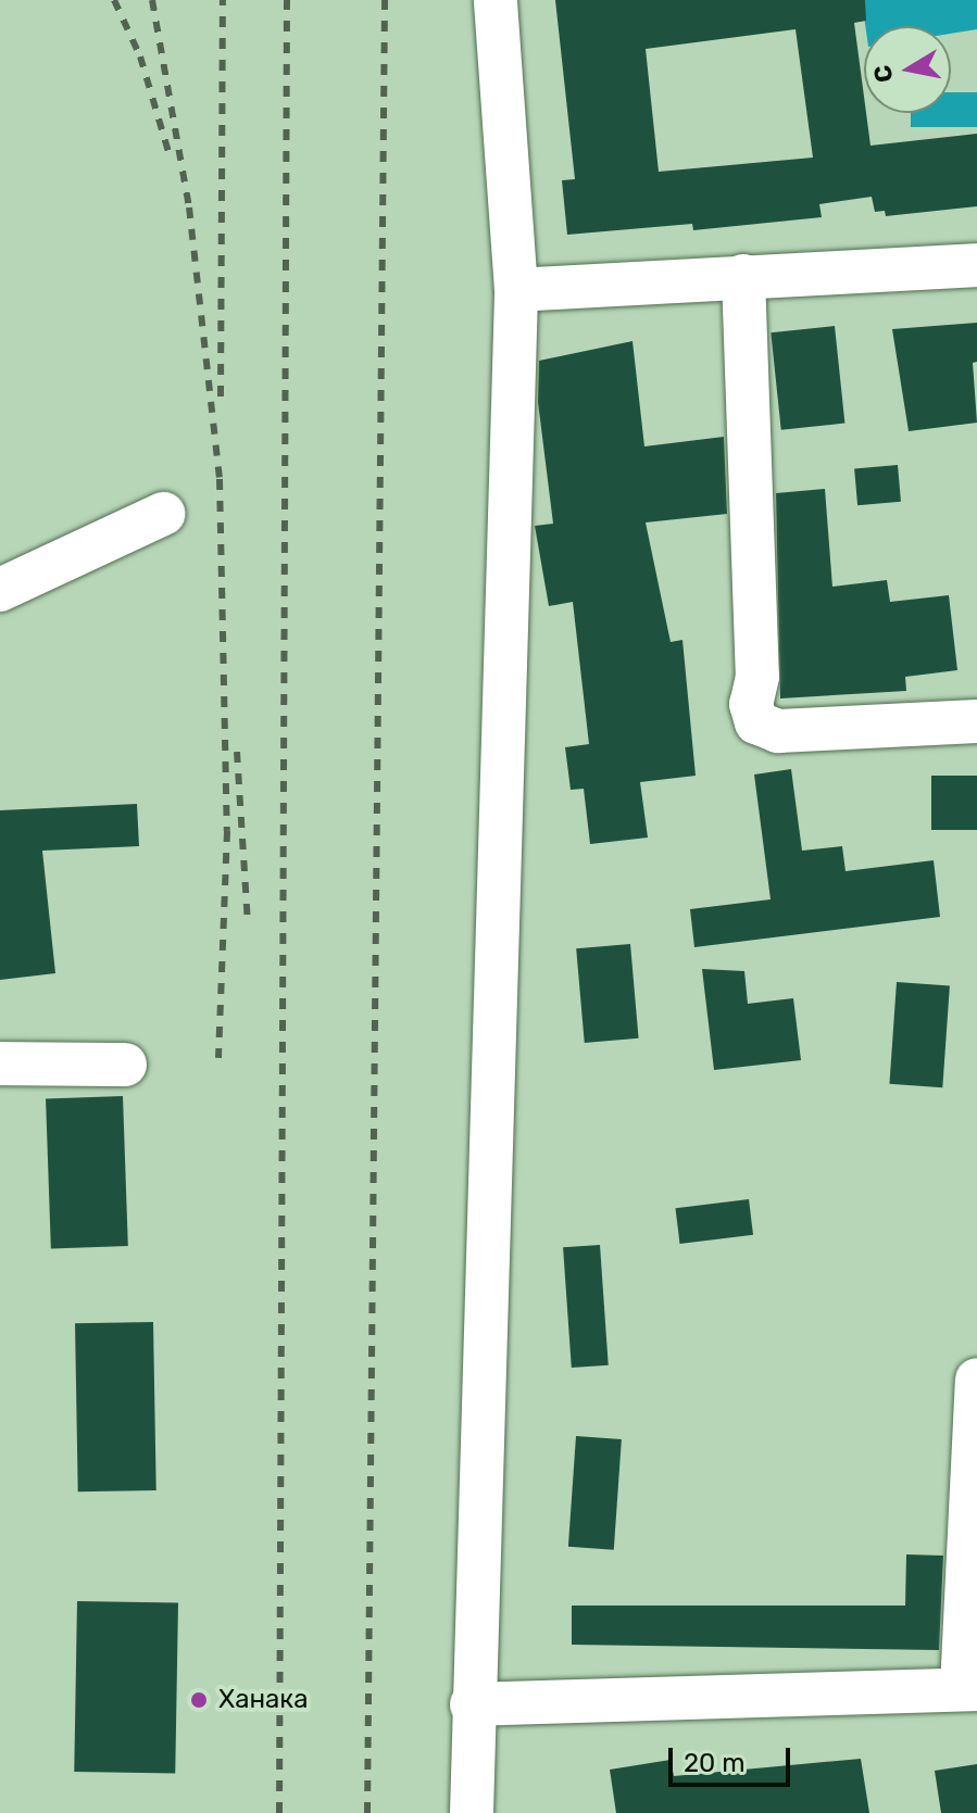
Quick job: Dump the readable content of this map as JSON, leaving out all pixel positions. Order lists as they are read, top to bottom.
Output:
{
  "places": ["Ханака"],
  "scale_bar": "20 m",
  "north": "left"
}
